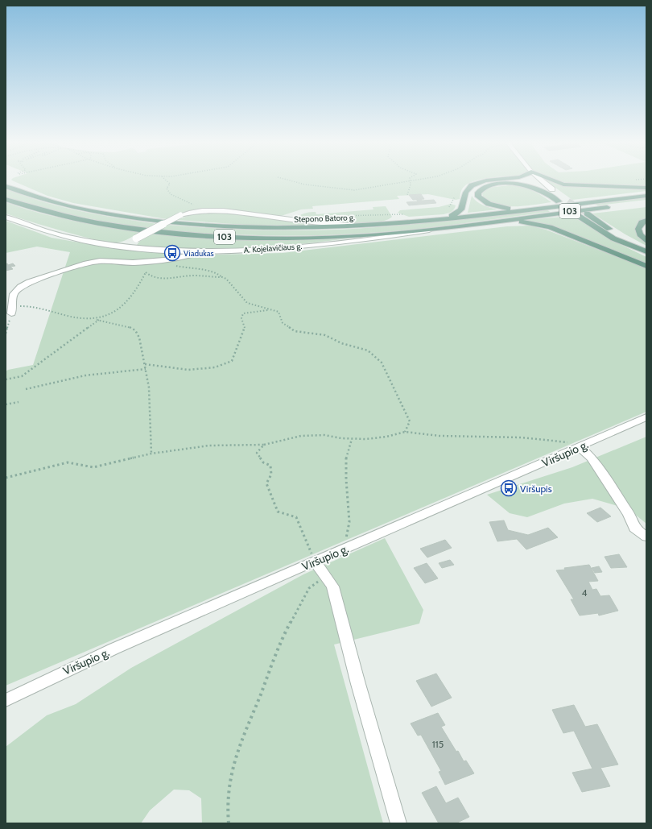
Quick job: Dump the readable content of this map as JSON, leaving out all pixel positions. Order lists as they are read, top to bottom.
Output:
{
  "streets": {
    "main road": ["103", "Stepono Batoro g."],
    "street": ["A. Kojelavičiaus g.", "Viršupio g."]
  },
  "crossings": [
    ["Stepono Batoro g.", "A. Kojelavičiaus g."]
  ],
  "places": {
    "bus stop": ["Viadukas", "Viršupis"]
  },
  "house_numbers": ["4", "115"]
}
